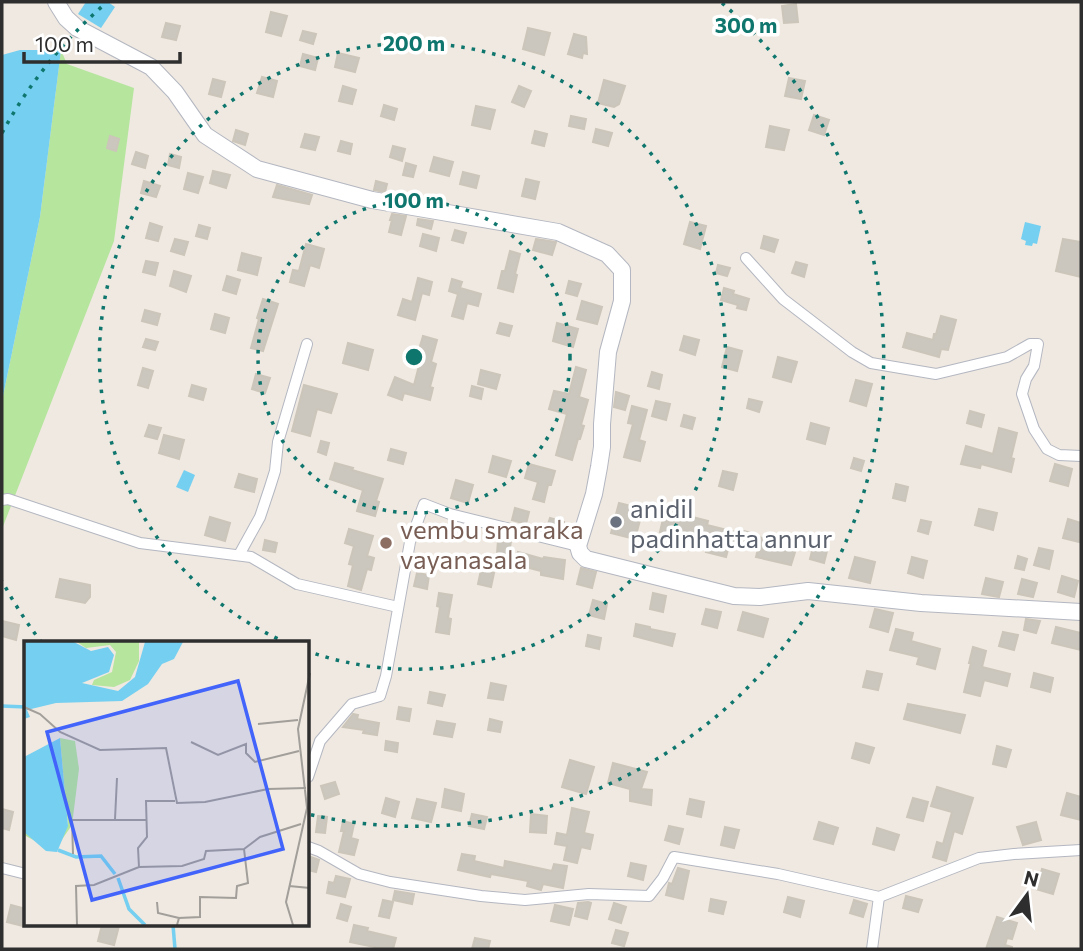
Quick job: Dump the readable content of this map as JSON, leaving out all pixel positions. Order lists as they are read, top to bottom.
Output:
{
  "places": ["anidil padinhatta annur", "vembu smaraka vayanasala"],
  "scale_bar": "100 m",
  "north": "top",
  "rings": ["300 m", "200 m", "100 m"]
}
